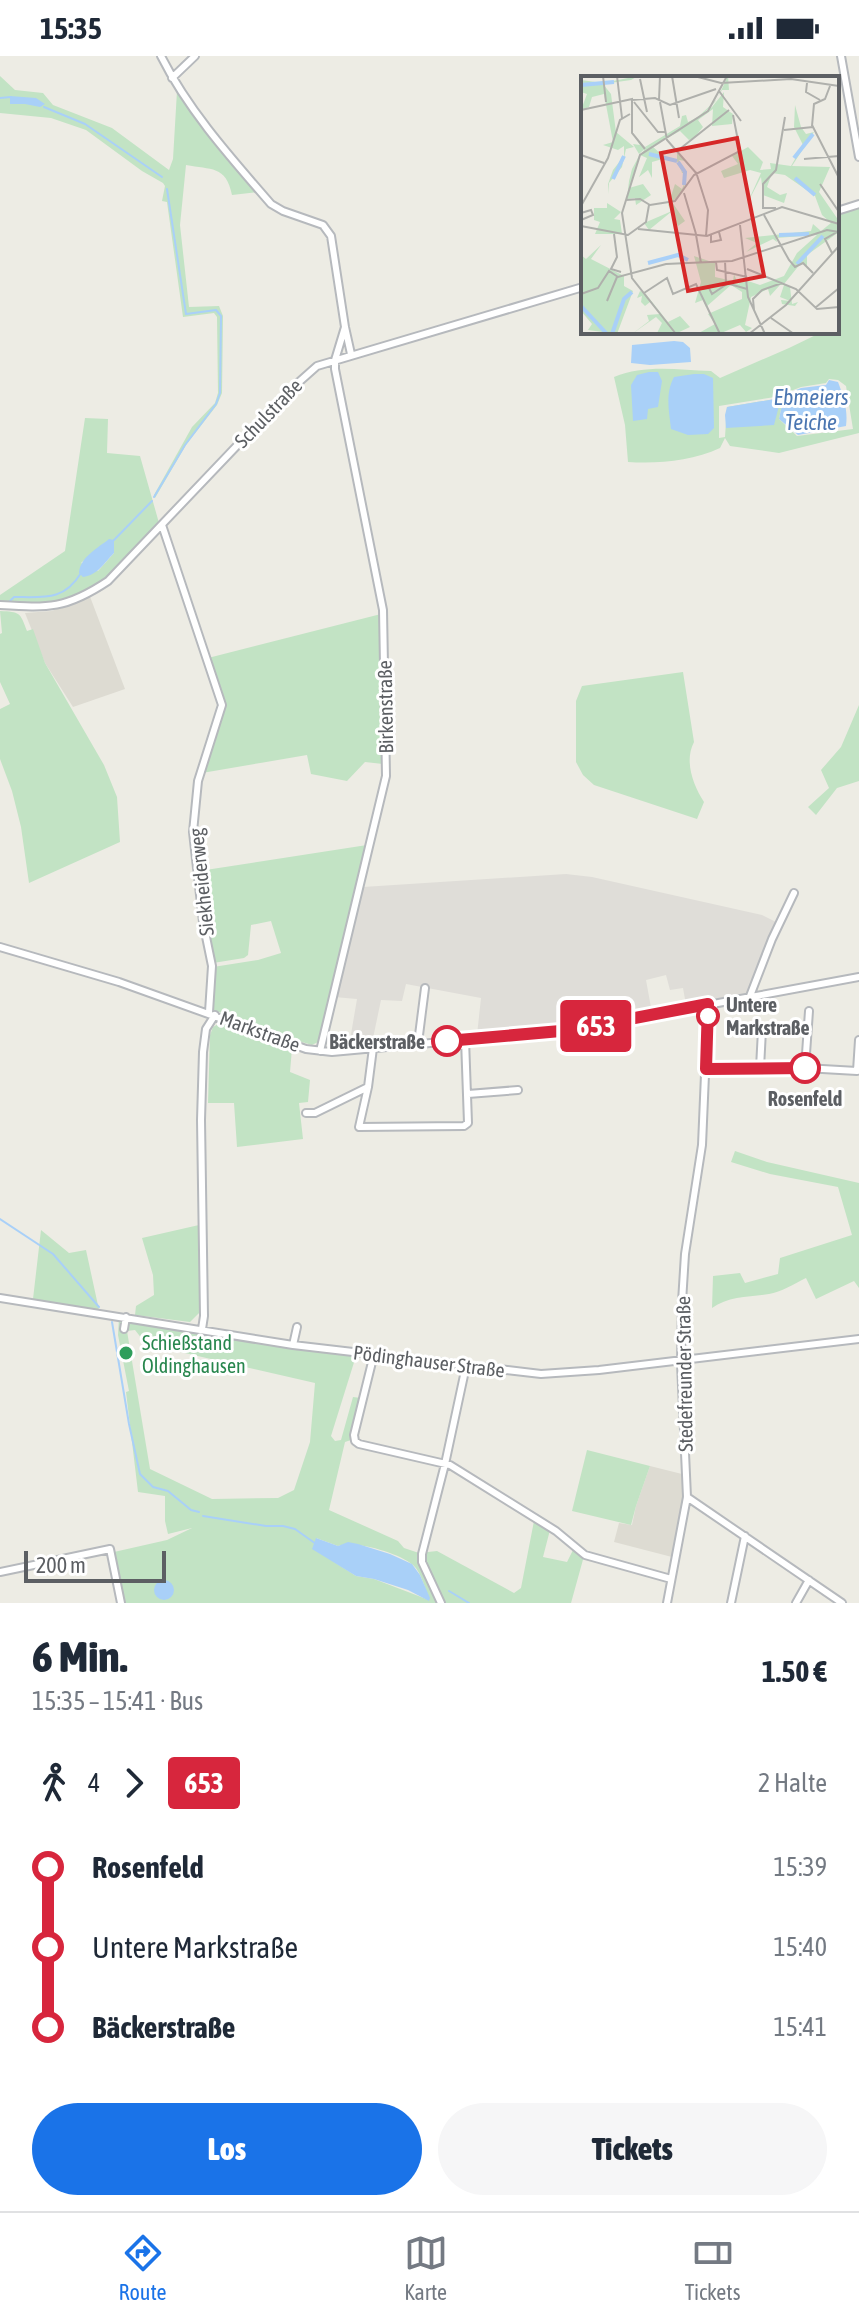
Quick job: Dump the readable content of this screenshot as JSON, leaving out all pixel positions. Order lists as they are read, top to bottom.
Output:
{
  "streets": {
    "street": [
      "Schulstraße",
      "Birkenstraße",
      "Siekheiderweg",
      "Markstraße",
      "Pödinghauser Straße",
      "Stedefreunder Straße"
    ]
  },
  "crossings": [
    ["Schulstraße", "Birkenstraße"],
    ["Schulstraße", "Siekheiderweg"],
    ["Birkenstraße", "Markstraße"],
    ["Siekheiderweg", "Markstraße"],
    ["Siekheiderweg", "Pödinghauser Straße"],
    ["Markstraße", "Stedefreunder Straße"],
    ["Pödinghauser Straße", "Stedefreunder Straße"]
  ],
  "water": ["Ebmeiers Teiche"],
  "places": [
    "Untere Markstraße",
    "Bäckerstraße",
    "Rosenfeld",
    "Schießstand Oldinghausen"
  ],
  "lines": ["bus line 653"],
  "scale_bar": "200 m",
  "page": {
    "status": "15:35",
    "on_map": "653",
    "scale": "200 m",
    "heading": ["6 Min.", "15:35 – 15:41 · Bus", "1.50 €"],
    "legs": ["4", "653", "2 Halte"],
    "list": [
      {
        "name": "Rosenfeld",
        "value": "15:39"
      },
      {
        "name": "Untere Markstraße",
        "value": "15:40"
      },
      {
        "name": "Bäckerstraße",
        "value": "15:41"
      }
    ],
    "buttons": ["Los", "Tickets"],
    "tabs": ["Route", "Karte", "Tickets"]
  }
}
